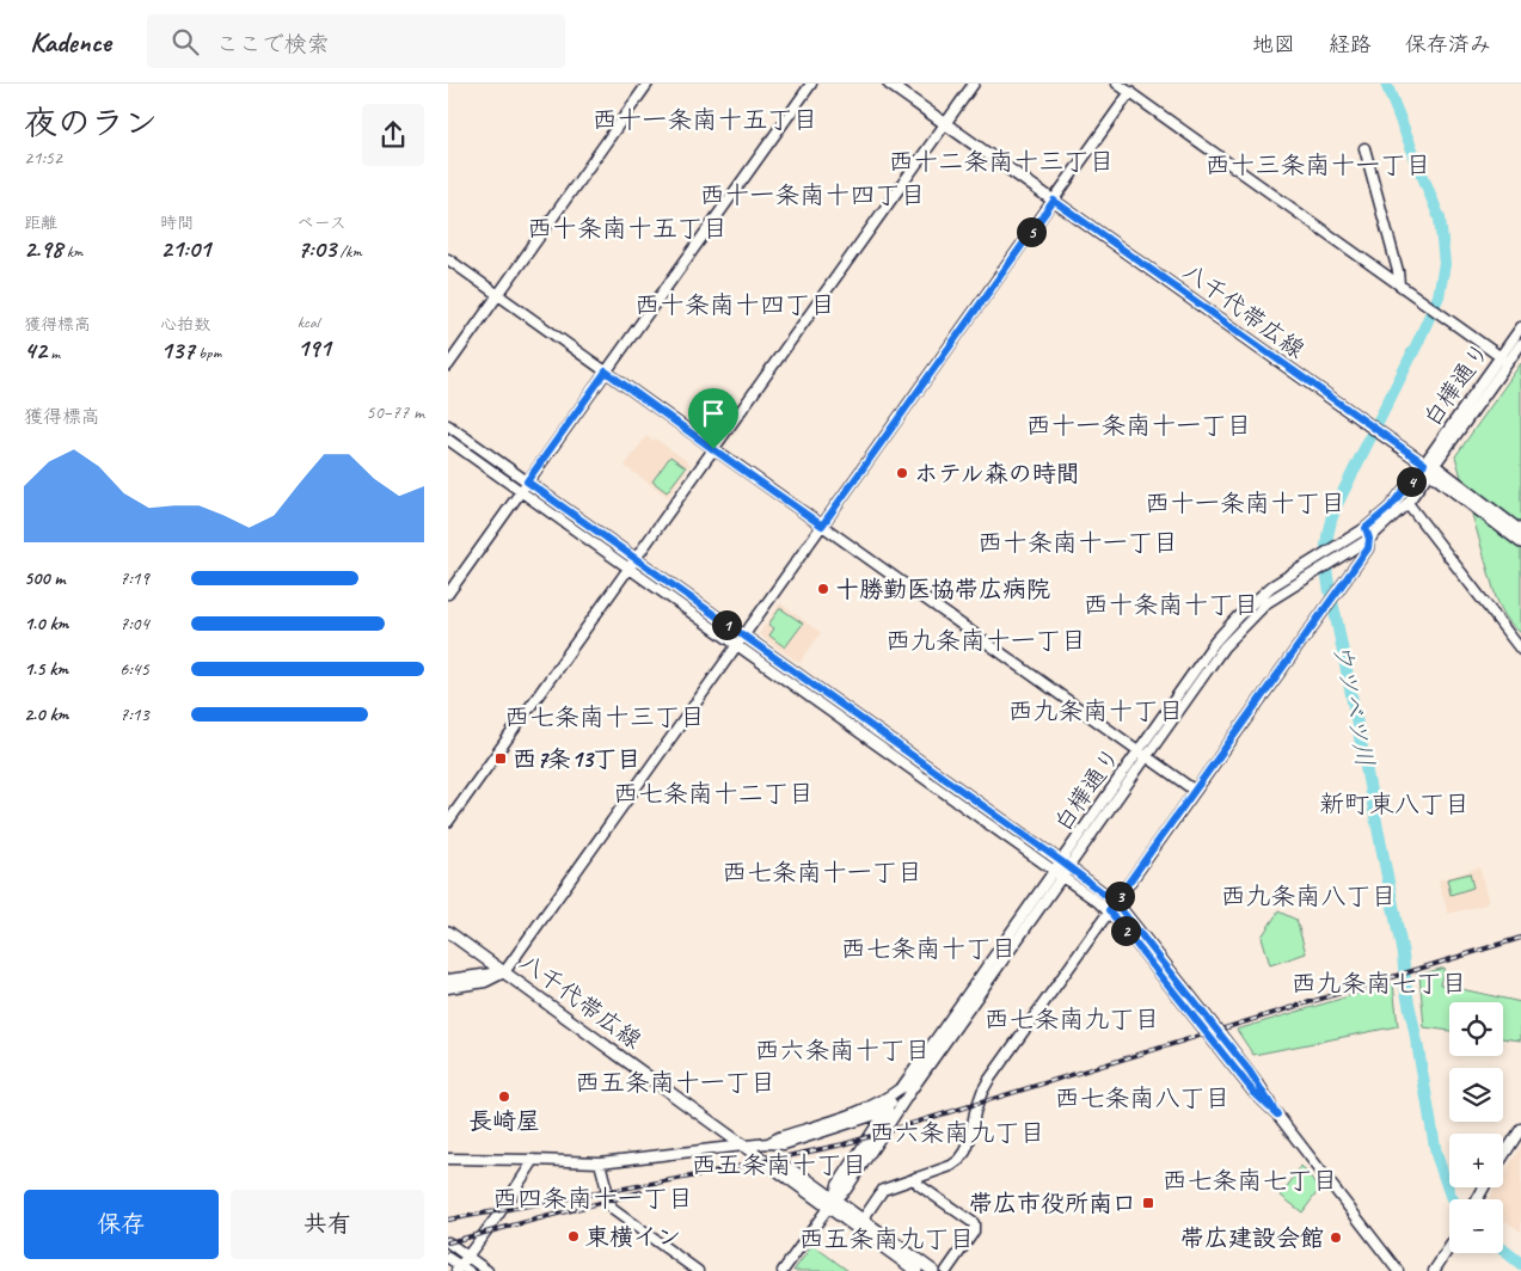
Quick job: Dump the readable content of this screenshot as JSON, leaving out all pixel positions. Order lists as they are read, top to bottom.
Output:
{
  "streets": {
    "main road": ["八千代帯広線"],
    "street": ["白樺通り"]
  },
  "crossings": [
    ["八千代帯広線", "白樺通り"]
  ],
  "districts": [
    "西十一条南十五丁目",
    "西十二条南十三丁目",
    "西十三条南十一丁目",
    "西十一条南十四丁目",
    "西十条南十五丁目",
    "西十条南十四丁目",
    "西十一条南十一丁目",
    "西十一条南十丁目",
    "西十条南十一丁目",
    "西十条南十丁目",
    "西九条南十一丁目",
    "西九条南十丁目",
    "西七条南十三丁目",
    "西七条南十二丁目",
    "新町東八丁目",
    "西七条南十一丁目",
    "西九条南八丁目",
    "西七条南十丁目",
    "西九条南七丁目",
    "西七条南九丁目",
    "西六条南十丁目",
    "西五条南十一丁目",
    "西七条南八丁目",
    "西六条南九丁目",
    "西五条南十丁目",
    "西七条南七丁目",
    "西四条南十一丁目",
    "西五条南九丁目"
  ],
  "water": ["ウツベツ川"],
  "places": {
    "other": [
      "ホテル森の時間",
      "十勝勤医協帯広病院",
      "長崎屋",
      "東横イン",
      "帯広建設会館"
    ],
    "transit": ["西7条13丁目", "帯広市役所南口"]
  },
  "page": {
    "header": "Kadence",
    "search": "ここで検索",
    "nav": ["地図", "経路", "保存済み"],
    "heading": ["夜のラン", "21:52"],
    "stats": [
      ["距離", "2.98 km"],
      ["時間", "21:01"],
      ["ペース", "7:03 /km"],
      ["獲得標高", "42 m"],
      ["心拍数", "137 bpm"],
      ["kcal", "191"]
    ],
    "pins": [
      "5",
      "4",
      "1",
      "3",
      "2"
    ],
    "chart": ["獲得標高", "50–77 m"],
    "list": [
      {
        "name": "500 m",
        "note": "7:19"
      },
      {
        "name": "1.0 km",
        "note": "7:04"
      },
      {
        "name": "1.5 km",
        "note": "6:45"
      },
      {
        "name": "2.0 km",
        "note": "7:13"
      }
    ],
    "map_buttons": ["+", "−"],
    "buttons": ["保存", "共有"]
  }
}
